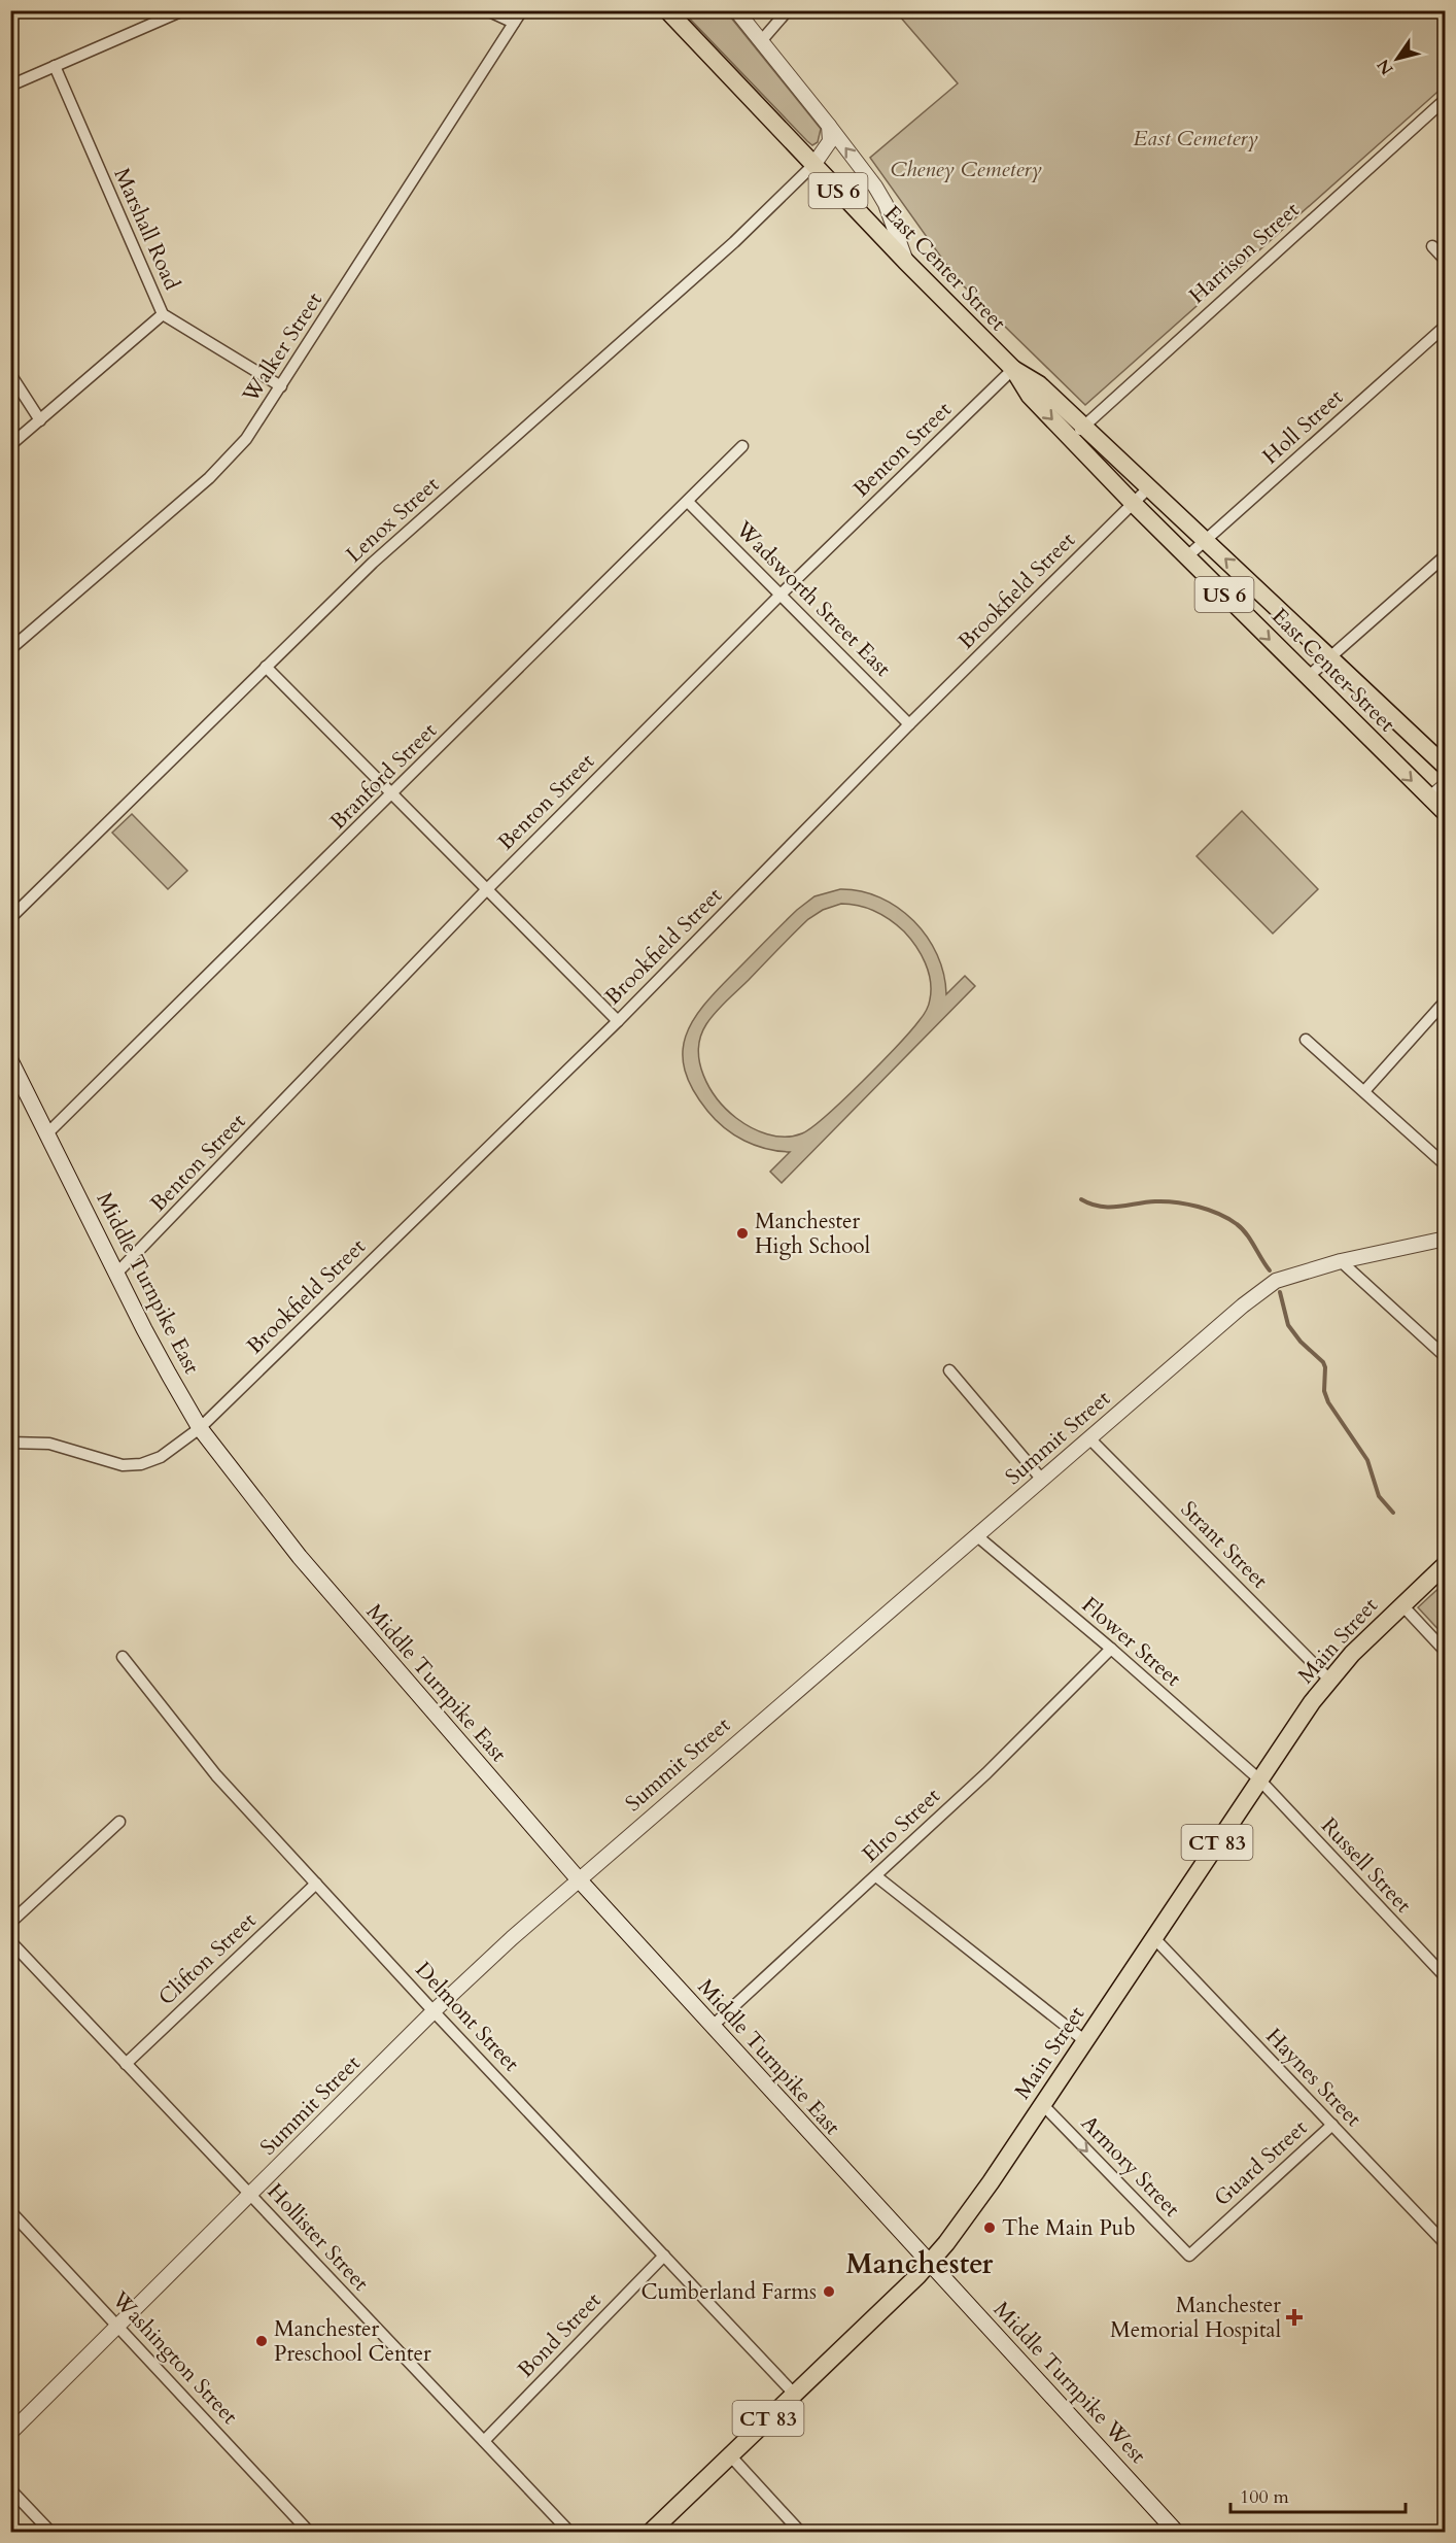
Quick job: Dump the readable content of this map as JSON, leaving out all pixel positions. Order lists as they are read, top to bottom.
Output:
{
  "streets": {
    "main road": [
      "US 6",
      "East Center Street",
      "Middle Turnpike East",
      "Main Street",
      "CT 83",
      "Middle Turnpike West"
    ],
    "street": [
      "Marshall Road",
      "Harrison Street",
      "Walker Street",
      "Holl Street",
      "Benton Street",
      "Lenox Street",
      "Brookfield Street",
      "Wadsworth Street East",
      "Branford Street",
      "Summit Street",
      "Strant Street",
      "Flower Street",
      "Elro Street",
      "Russell Street",
      "Clifton Street",
      "Delmont Street",
      "Haynes Street",
      "Guard Street",
      "Armory Street",
      "Hollister Street",
      "Bond Street",
      "Washington Street"
    ]
  },
  "crossings": [
    ["Marshall Road", "Walker Street"],
    ["Harrison Street", "East Center Street"],
    ["East Center Street", "Holl Street"],
    ["East Center Street", "Benton Street"],
    ["East Center Street", "Lenox Street"],
    ["East Center Street", "Brookfield Street"],
    ["Benton Street", "Wadsworth Street East"],
    ["Benton Street", "Middle Turnpike East"],
    ["Brookfield Street", "Wadsworth Street East"],
    ["Brookfield Street", "Middle Turnpike East"],
    ["Wadsworth Street East", "Branford Street"],
    ["Branford Street", "Middle Turnpike East"],
    ["Middle Turnpike East", "Summit Street"],
    ["Middle Turnpike East", "Main Street"],
    ["Middle Turnpike East", "Elro Street"],
    ["Middle Turnpike East", "Middle Turnpike West"],
    ["Summit Street", "Strant Street"],
    ["Summit Street", "Flower Street"],
    ["Summit Street", "Delmont Street"],
    ["Summit Street", "Hollister Street"],
    ["Summit Street", "Washington Street"],
    ["Strant Street", "Main Street"],
    ["Main Street", "Flower Street"],
    ["Main Street", "Russell Street"],
    ["Main Street", "Delmont Street"],
    ["Main Street", "Haynes Street"],
    ["Main Street", "Armory Street"],
    ["Main Street", "Middle Turnpike West"],
    ["Flower Street", "Elro Street"],
    ["Flower Street", "Russell Street"],
    ["Clifton Street", "Delmont Street"],
    ["Clifton Street", "Hollister Street"],
    ["Delmont Street", "Bond Street"],
    ["Haynes Street", "Guard Street"],
    ["Guard Street", "Armory Street"],
    ["Hollister Street", "Bond Street"]
  ],
  "one_way": ["Armory Street"],
  "districts": ["Manchester"],
  "parks": ["East Cemetery", "Cheney Cemetery"],
  "places": {
    "other": [
      "Manchester High School",
      "The Main Pub",
      "Cumberland Farms",
      "Manchester Preschool Center"
    ],
    "health": ["Manchester Memorial Hospital"]
  },
  "scale_bar": "100 m",
  "north": "bottom left"
}
